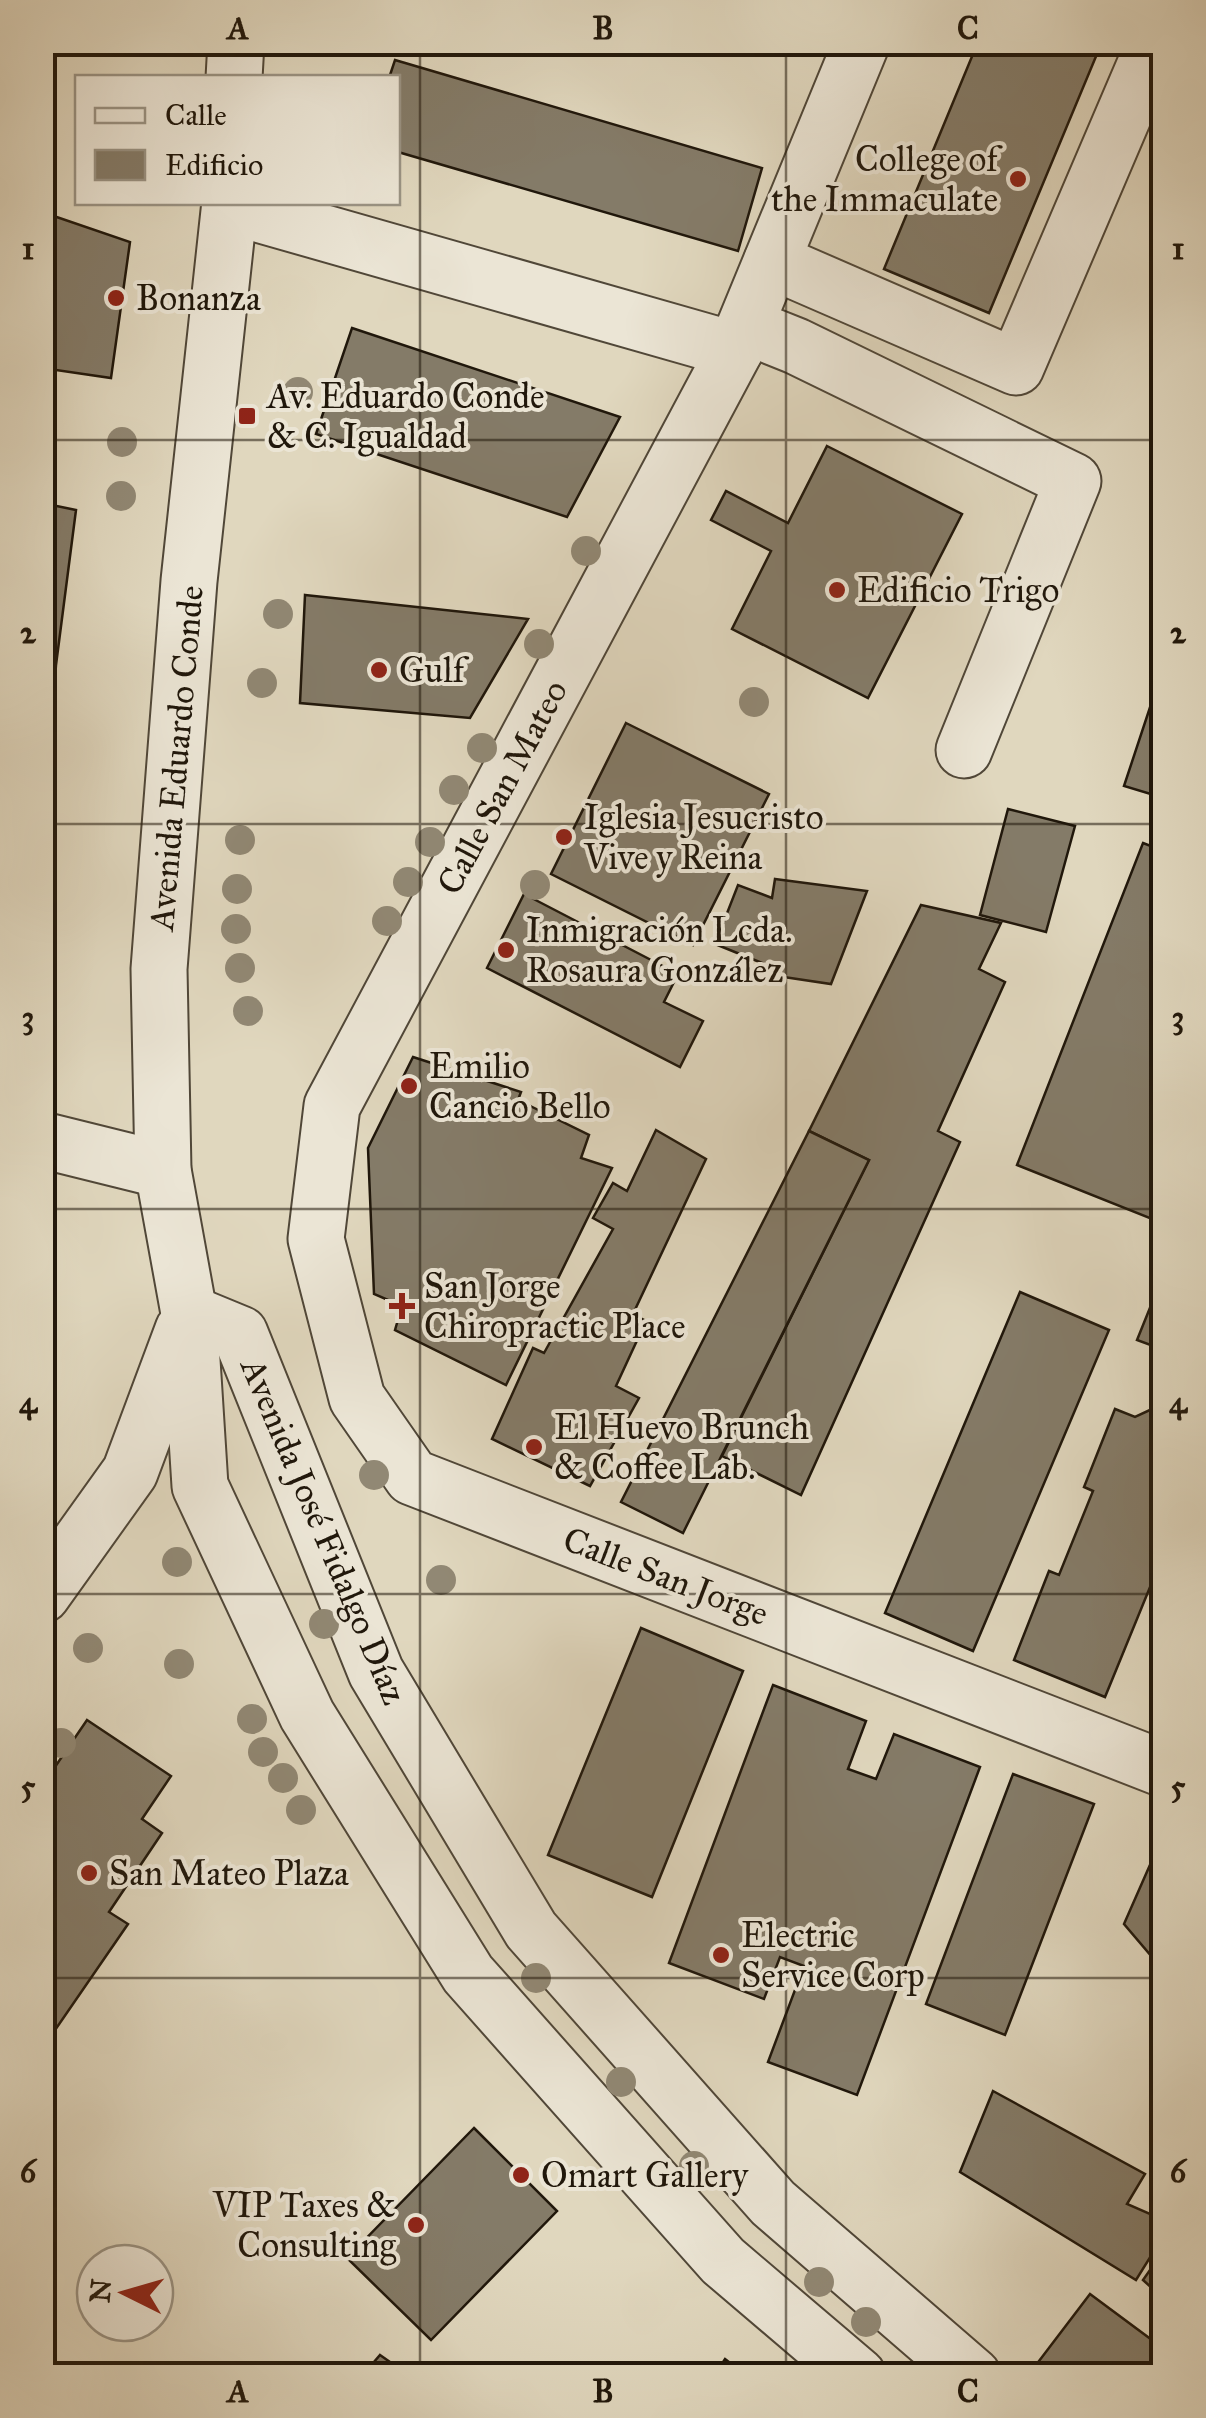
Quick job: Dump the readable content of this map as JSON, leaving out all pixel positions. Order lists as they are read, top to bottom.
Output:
{
  "streets": {
    "street": [
      "Avenida Eduardo Conde",
      "Calle San Mateo",
      "Avenida José Fidalgo Díaz",
      "Calle San Jorge"
    ]
  },
  "crossings": [
    ["Avenida Eduardo Conde", "Avenida José Fidalgo Díaz"],
    ["Calle San Mateo", "Calle San Jorge"]
  ],
  "places": {
    "other": [
      "College of the Immaculate",
      "Bonanza",
      "Edificio Trigo",
      "Gulf",
      "Iglesia Jesucristo Vive y Reina",
      "Inmigración Lcda. Rosaura González",
      "Emilio Cancio Bello",
      "El Huevo Brunch & Coffee Lab.",
      "San Mateo Plaza",
      "Electric Service Corp",
      "Omart Gallery",
      "VIP Taxes & Consulting"
    ],
    "transit": ["Av. Eduardo Conde & C. Igualdad"],
    "health": ["San Jorge Chiropractic Place"]
  },
  "legend": ["Calle", "Edificio"],
  "north": "left",
  "grid": {
    "columns": ["A", "B", "C"],
    "rows": [
      "1",
      "2",
      "3",
      "4",
      "5",
      "6"
    ]
  }
}
